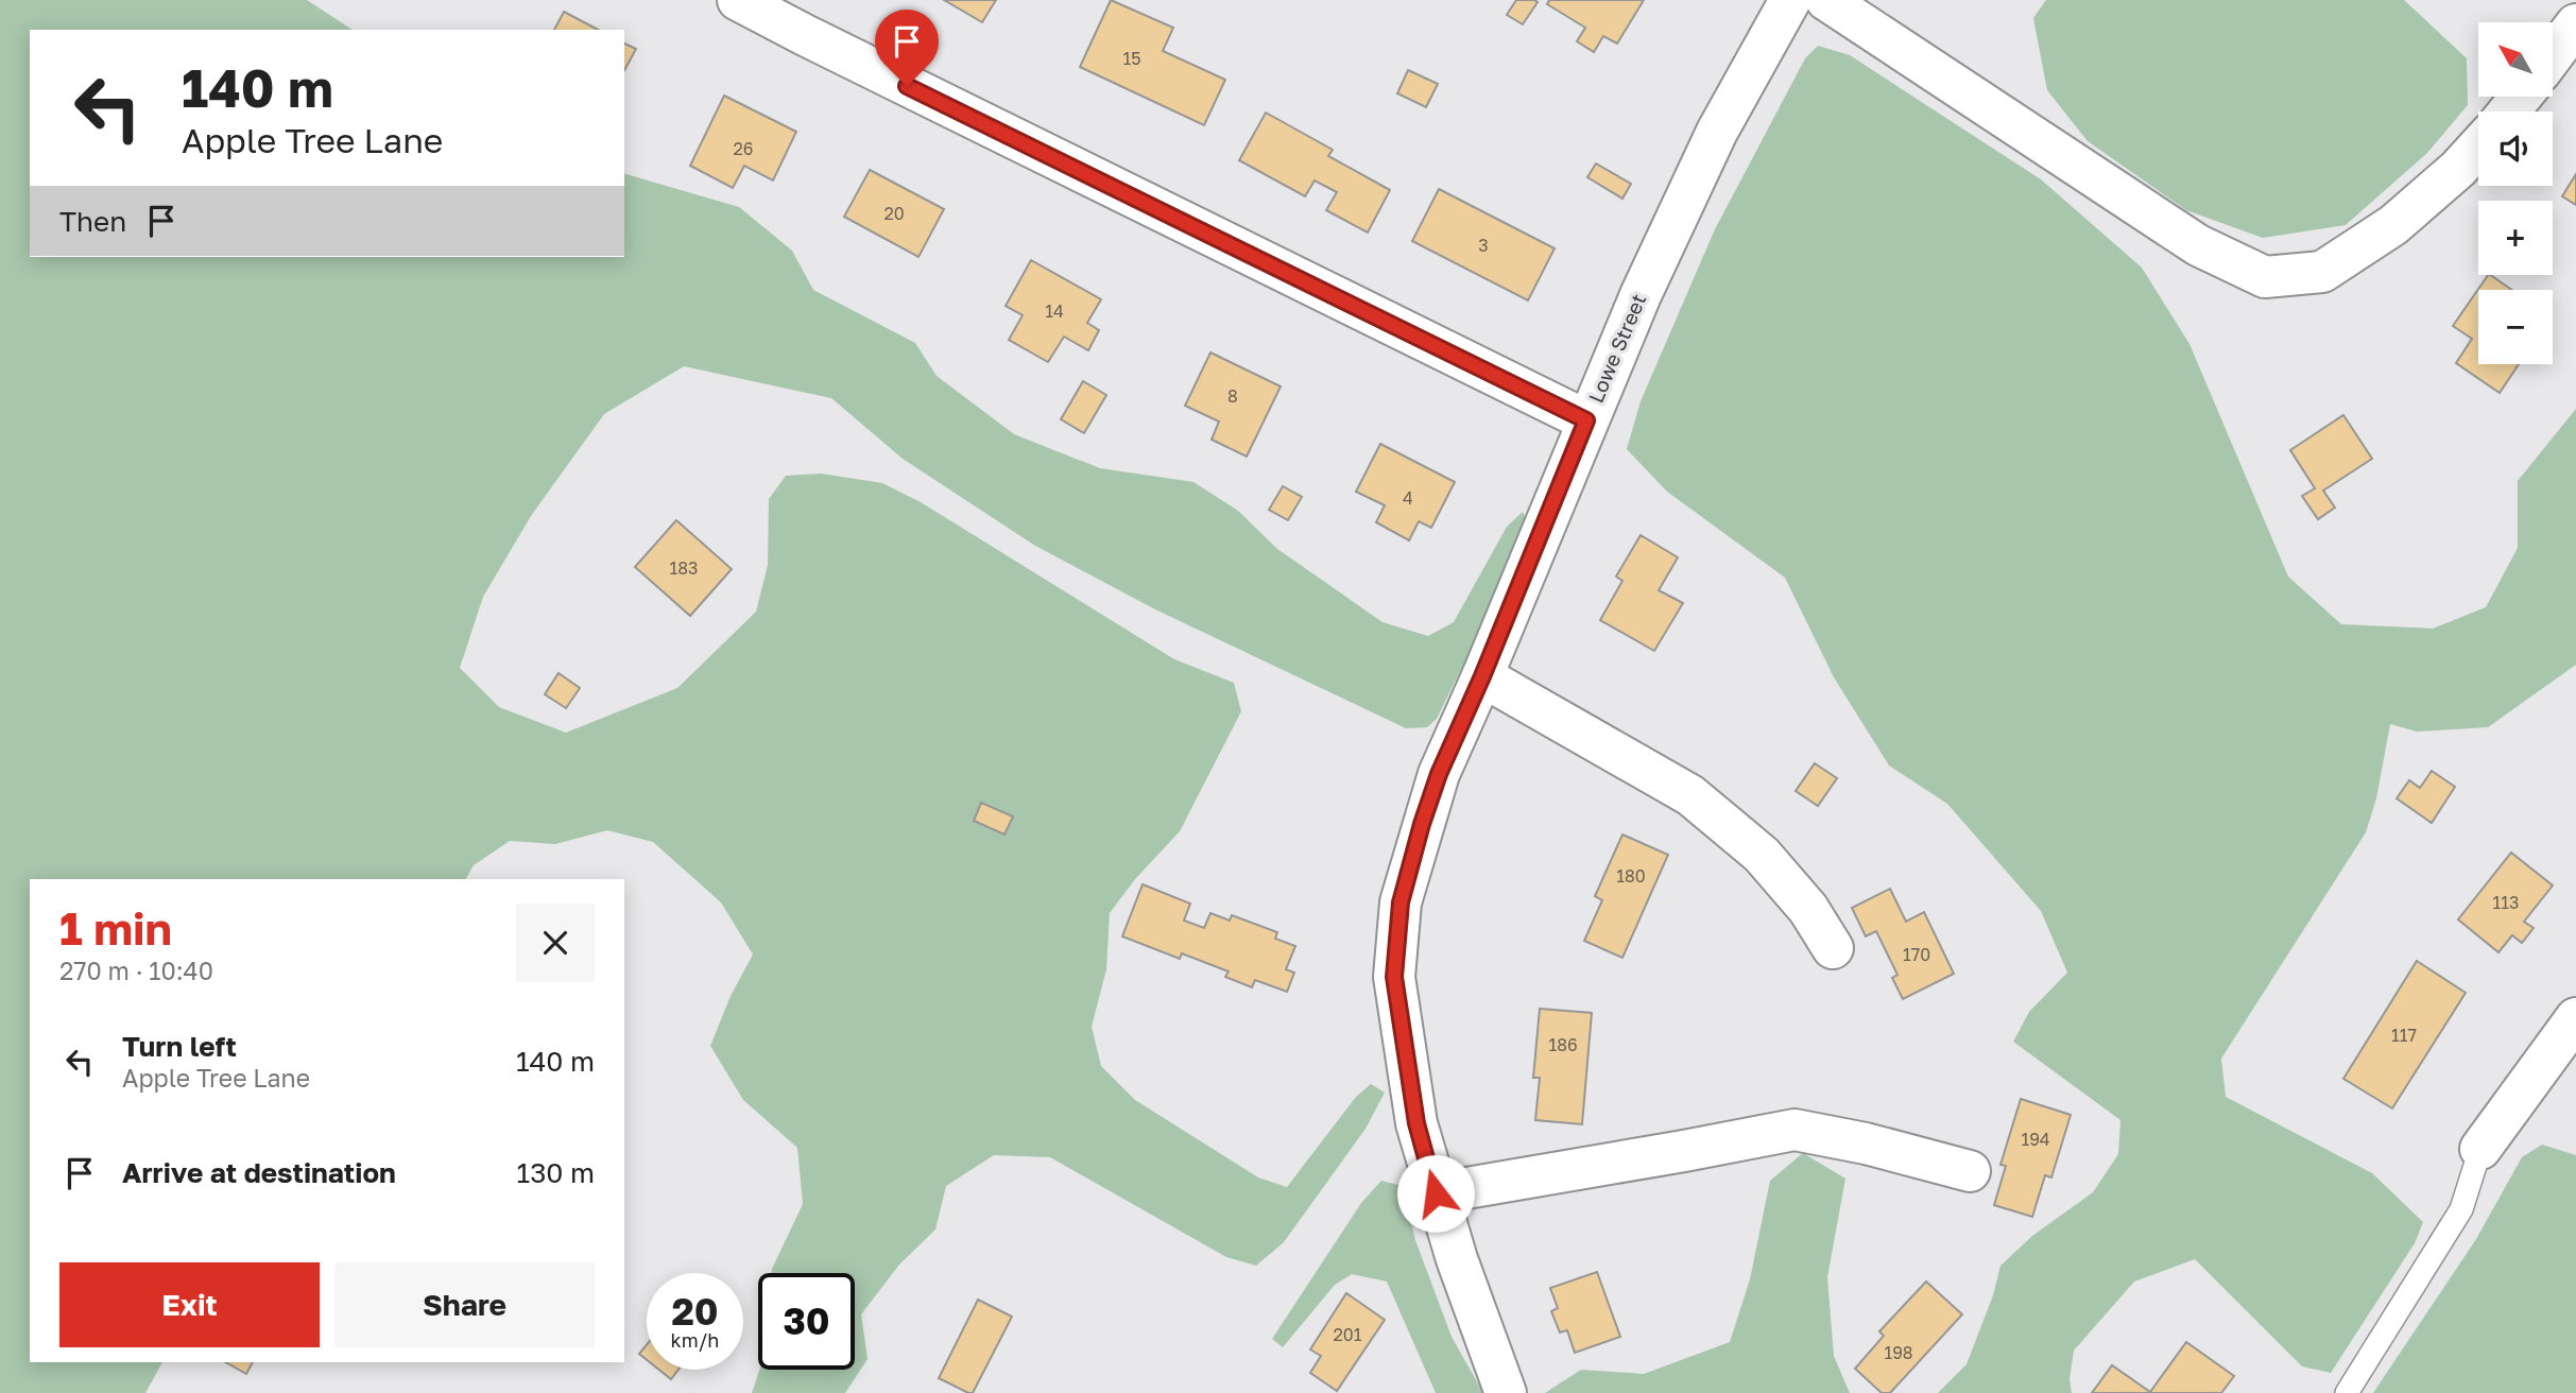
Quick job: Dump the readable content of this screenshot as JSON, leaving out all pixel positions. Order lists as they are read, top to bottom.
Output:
{
  "streets": {
    "street": ["Lowe Street"]
  },
  "house_numbers": [
    "15",
    "26",
    "20",
    "3",
    "14",
    "8",
    "4",
    "183",
    "180",
    "113",
    "170",
    "117",
    "186",
    "194",
    "201",
    "198"
  ],
  "north": "top left",
  "page": {
    "map_buttons": ["+", "−"],
    "turn": ["140 m", "Apple Tree Lane"],
    "then": "Then",
    "heading": ["1 min", "270 m · 10:40"],
    "list": [
      {
        "name": "Turn left",
        "note": "Apple Tree Lane",
        "value": "140 m"
      },
      {
        "name": "Arrive at destination",
        "value": "130 m"
      }
    ],
    "buttons": ["Exit", "Share"],
    "speed": "20 km/h",
    "limit": "30"
  }
}
